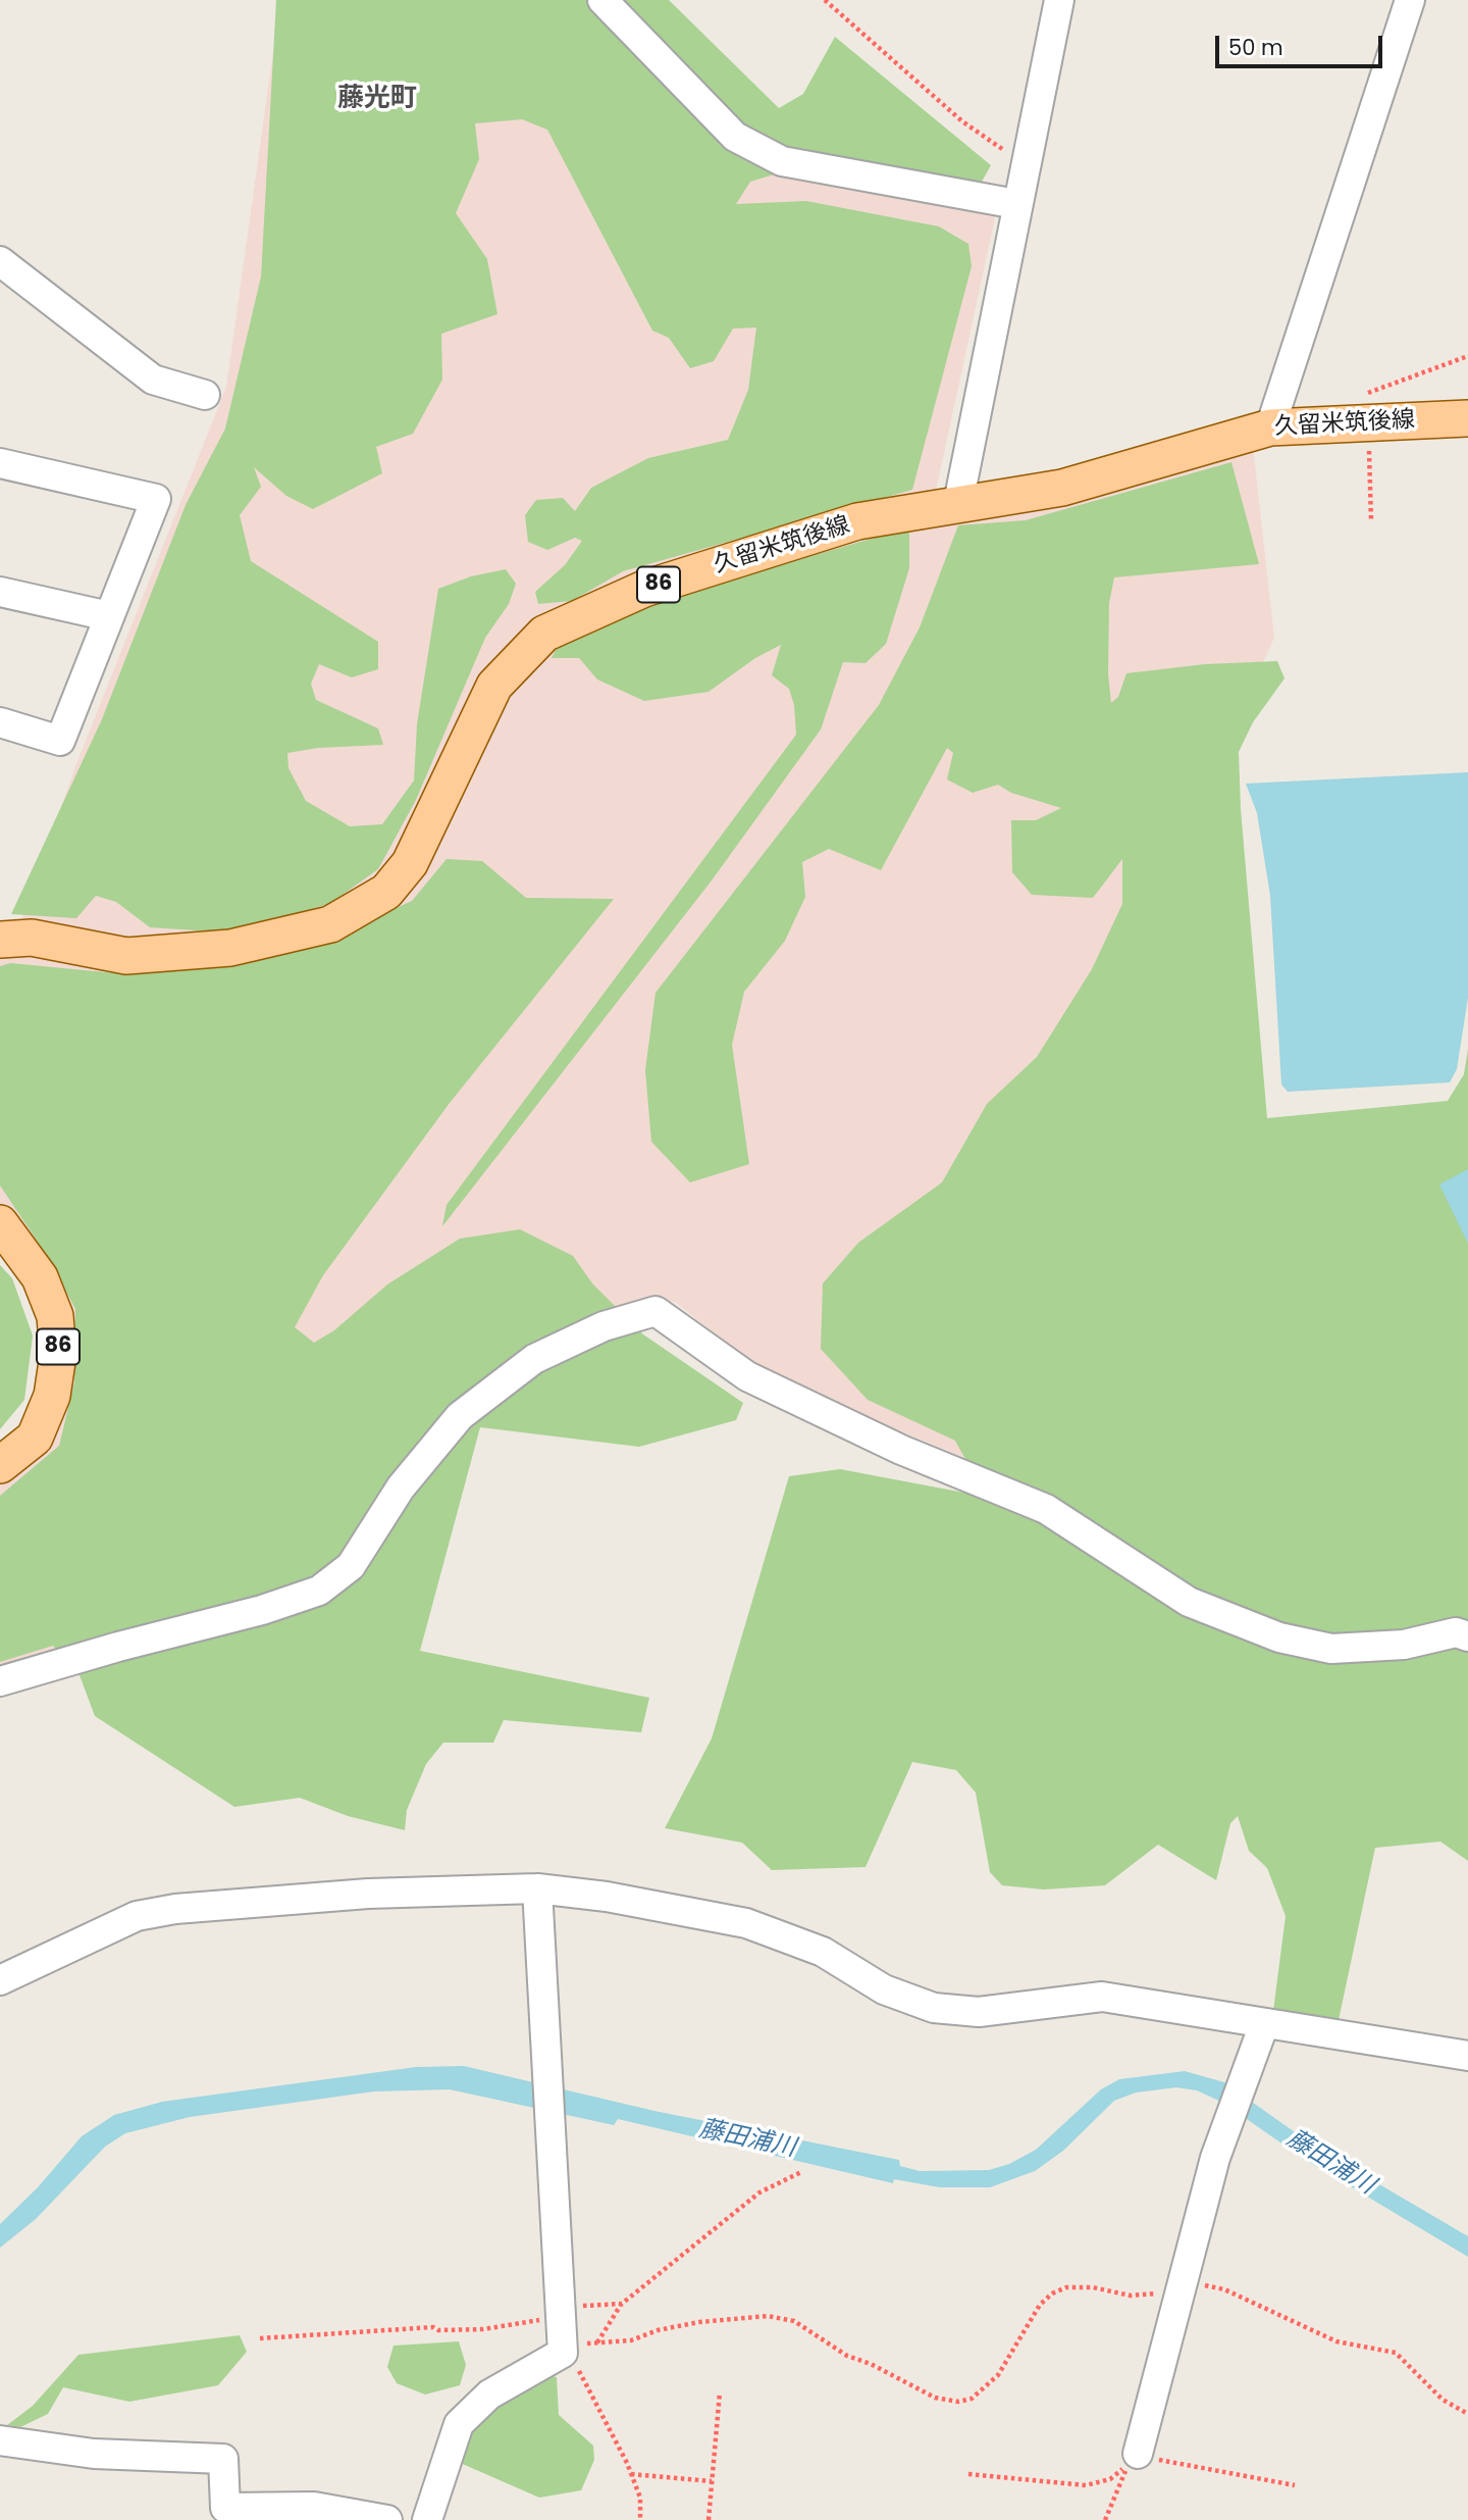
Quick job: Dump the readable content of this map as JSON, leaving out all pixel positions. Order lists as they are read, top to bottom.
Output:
{
  "streets": {
    "main road": ["久留米筑後線", "86"]
  },
  "districts": ["藤光町"],
  "water": ["藤田浦川"],
  "scale_bar": "50 m"
}
